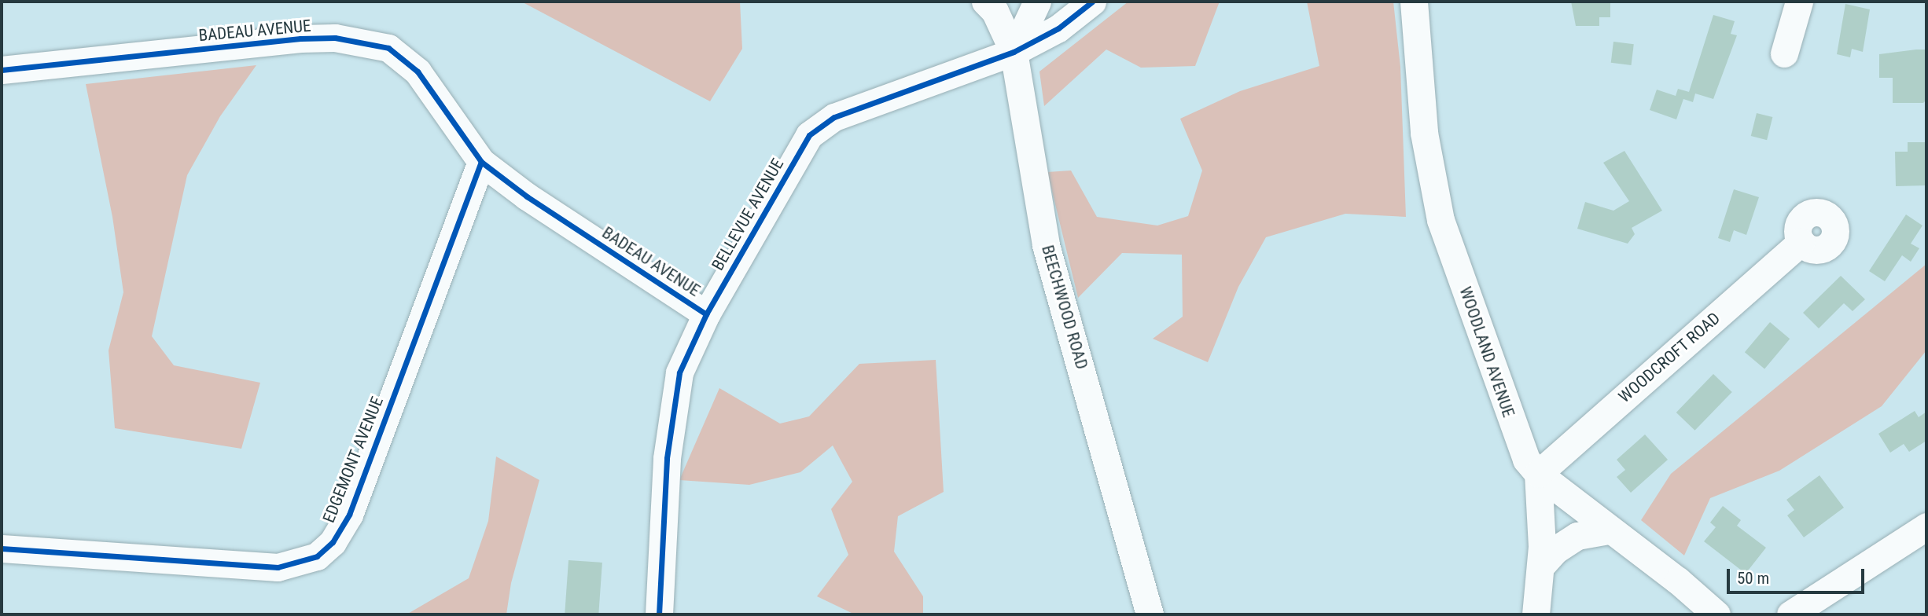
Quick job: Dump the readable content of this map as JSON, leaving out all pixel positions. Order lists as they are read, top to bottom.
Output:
{
  "streets": {
    "street": [
      "BADEAU AVENUE",
      "BELLEVUE AVENUE",
      "BEECHWOOD ROAD",
      "WOODLAND AVENUE",
      "WOODCROFT ROAD",
      "EDGEMONT AVENUE"
    ]
  },
  "crossings": [
    ["BADEAU AVENUE", "BELLEVUE AVENUE"],
    ["BADEAU AVENUE", "EDGEMONT AVENUE"],
    ["BELLEVUE AVENUE", "BEECHWOOD ROAD"],
    ["WOODLAND AVENUE", "WOODCROFT ROAD"]
  ],
  "scale_bar": "50 m"
}
